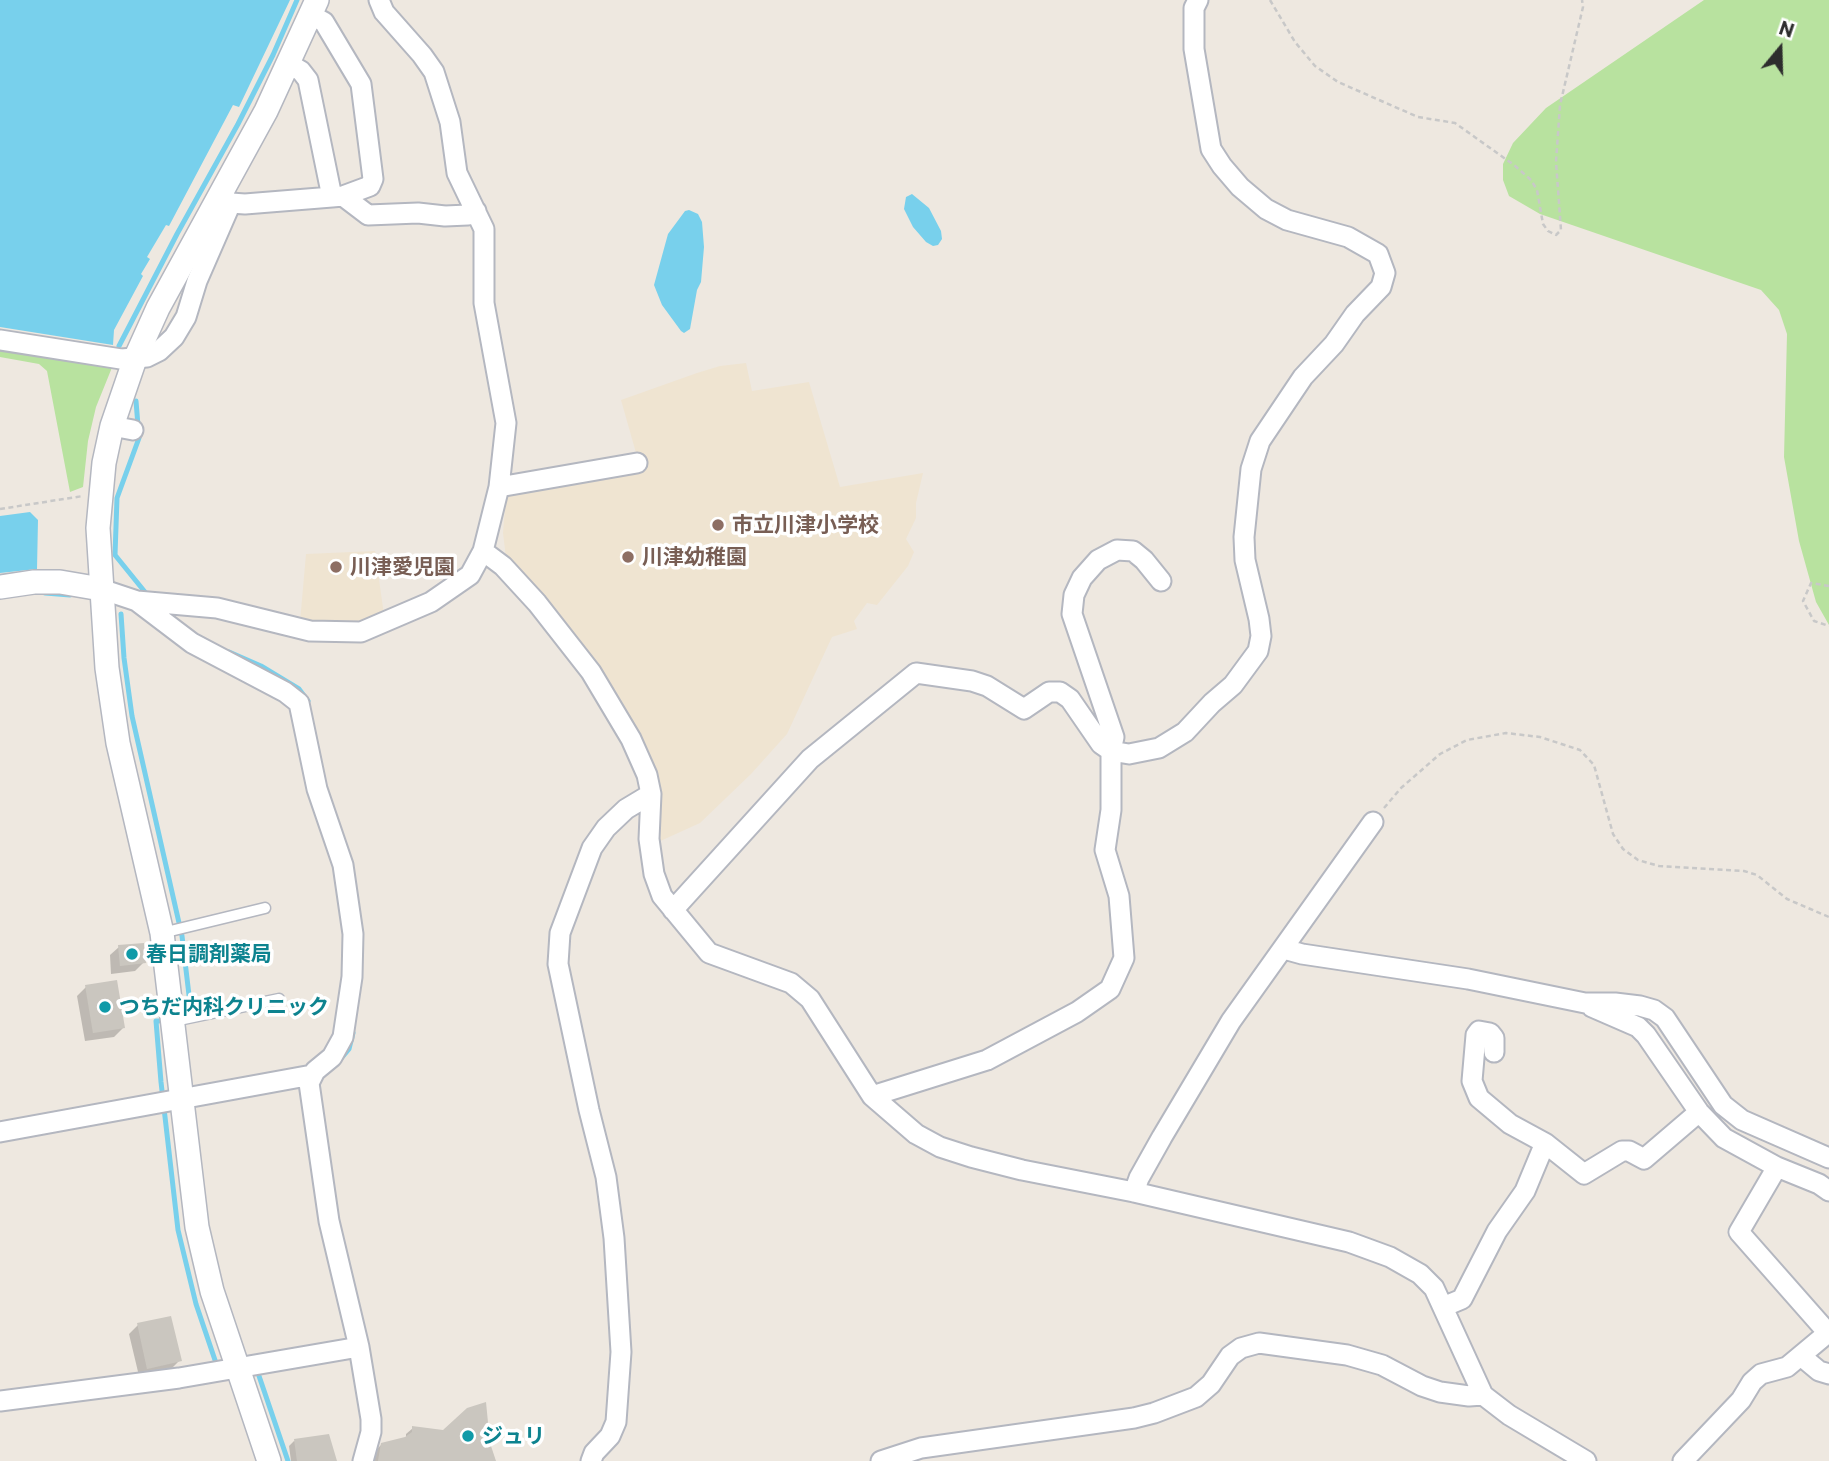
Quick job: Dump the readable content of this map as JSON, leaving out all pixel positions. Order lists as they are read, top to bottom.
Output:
{
  "places": [
    "市立川津小学校",
    "川津幼稚園",
    "川津愛児園",
    "春日調剤薬局",
    "つちだ内科クリニック",
    "ジュリ"
  ],
  "north": "top"
}
